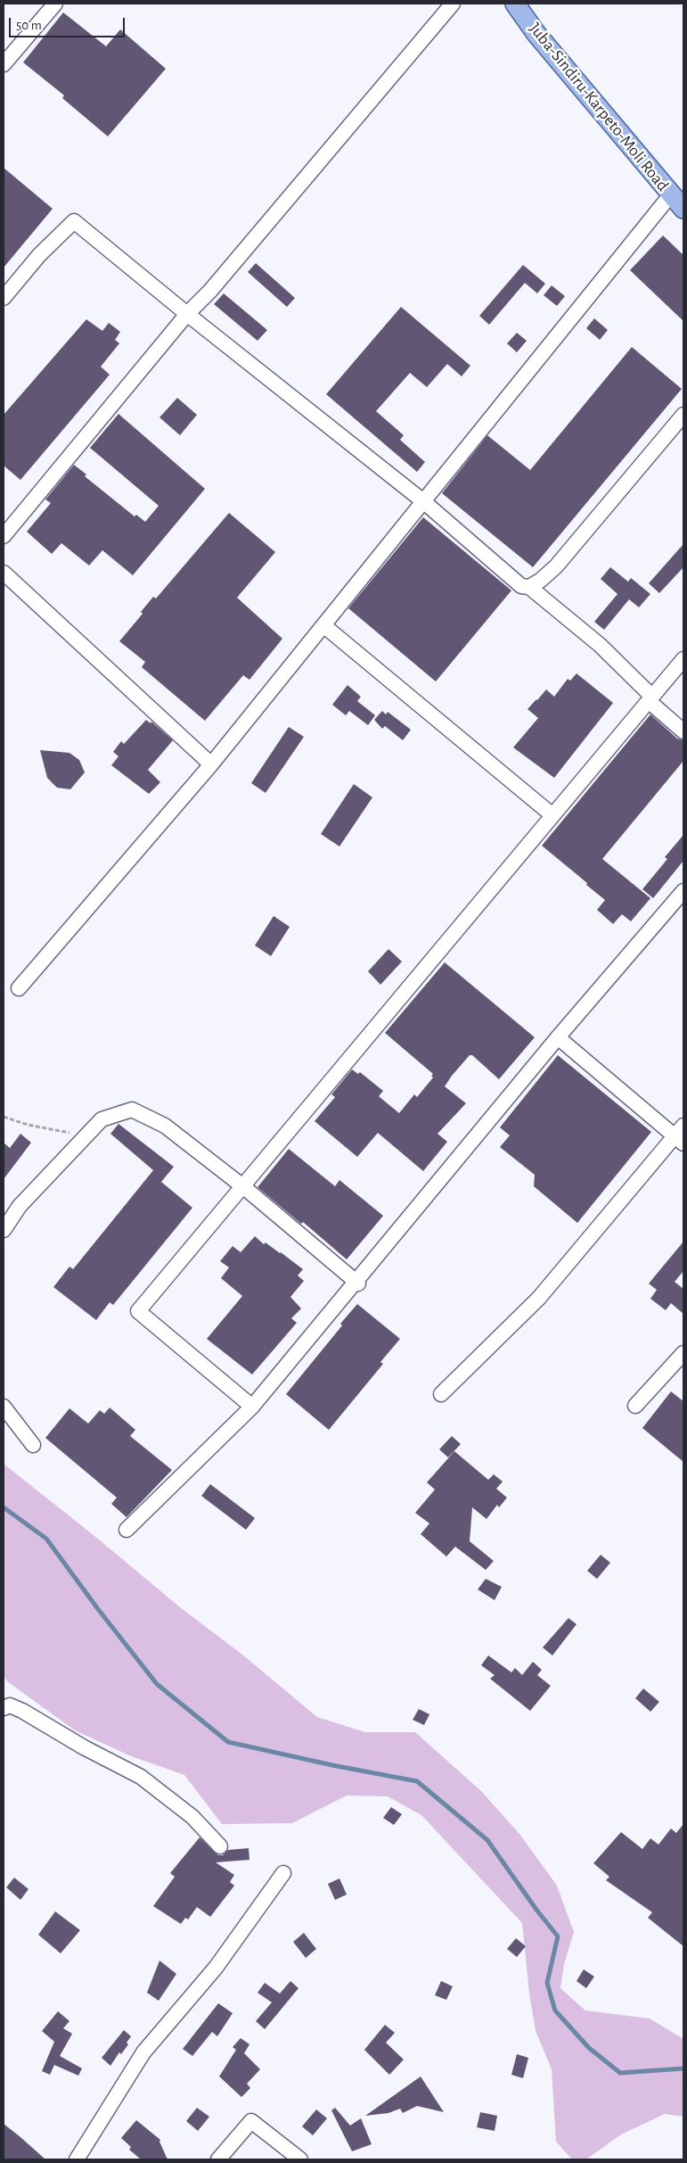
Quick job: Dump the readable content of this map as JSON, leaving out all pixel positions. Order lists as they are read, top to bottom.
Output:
{
  "streets": {
    "main road": ["Juba-Sindiru-Karpeto-Moli Road"]
  },
  "scale_bar": "50 m"
}
